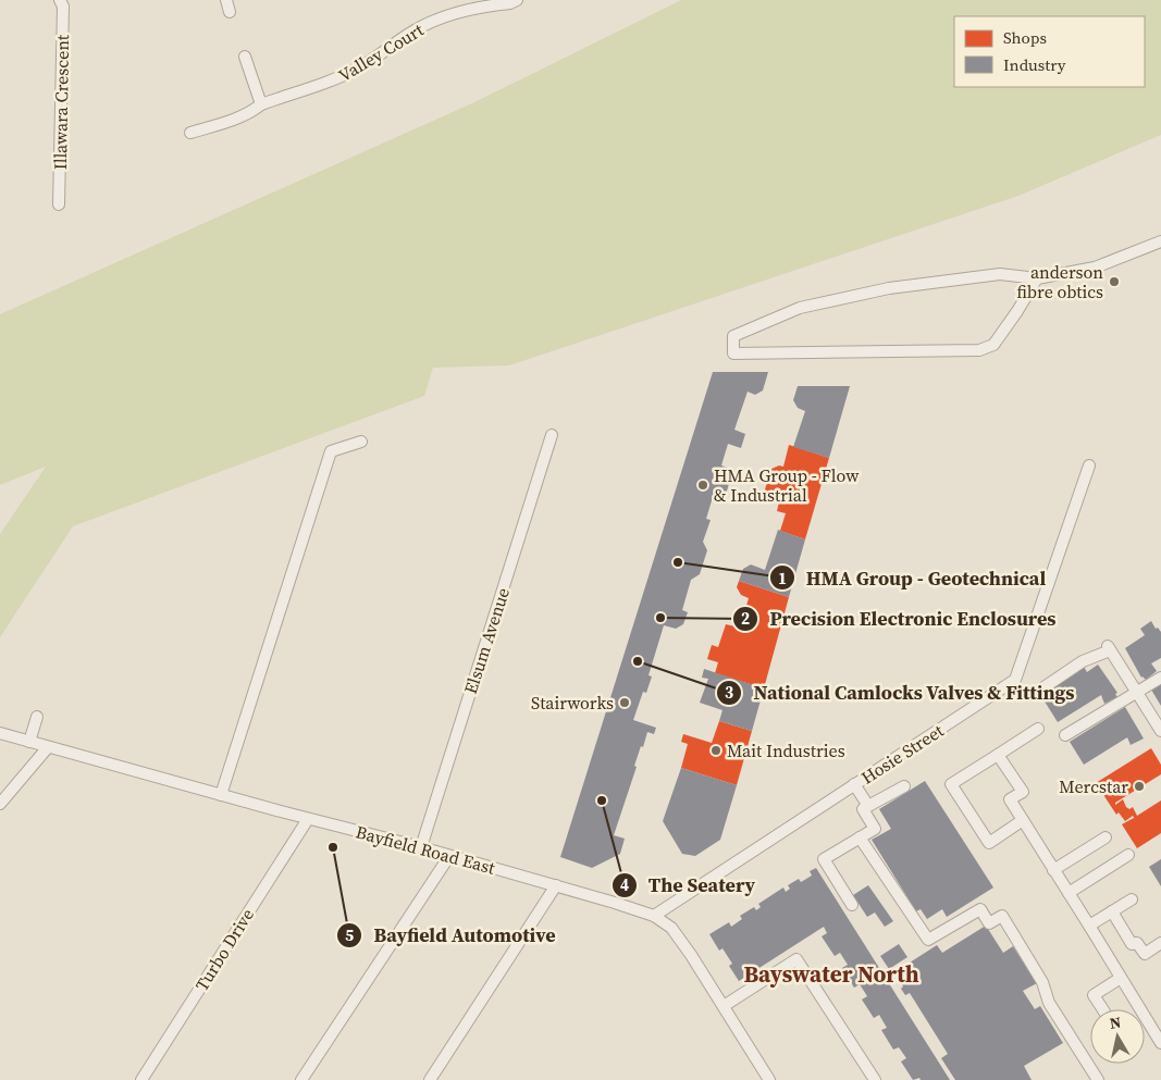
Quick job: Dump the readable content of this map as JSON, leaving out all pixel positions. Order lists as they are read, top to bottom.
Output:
{
  "streets": {
    "street": [
      "Valley Court",
      "Illawara Crescent",
      "Elsum Avenue",
      "Hosie Street",
      "Bayfield Road East",
      "Turbo Drive"
    ]
  },
  "crossings": [
    ["Elsum Avenue", "Bayfield Road East"],
    ["Hosie Street", "Bayfield Road East"],
    ["Bayfield Road East", "Turbo Drive"]
  ],
  "districts": ["Bayswater North"],
  "places": [
    "anderson fibre obtics",
    "HMA Group - Flow & Industrial",
    "HMA Group - Geotechnical",
    "Precision Electronic Enclosures",
    "National Camlocks Valves & Fittings",
    "Stairworks",
    "Mait Industries",
    "Mercstar",
    "The Seatery",
    "Bayfield Automotive"
  ],
  "legend": ["Shops", "Industry"],
  "north": "top"
}
